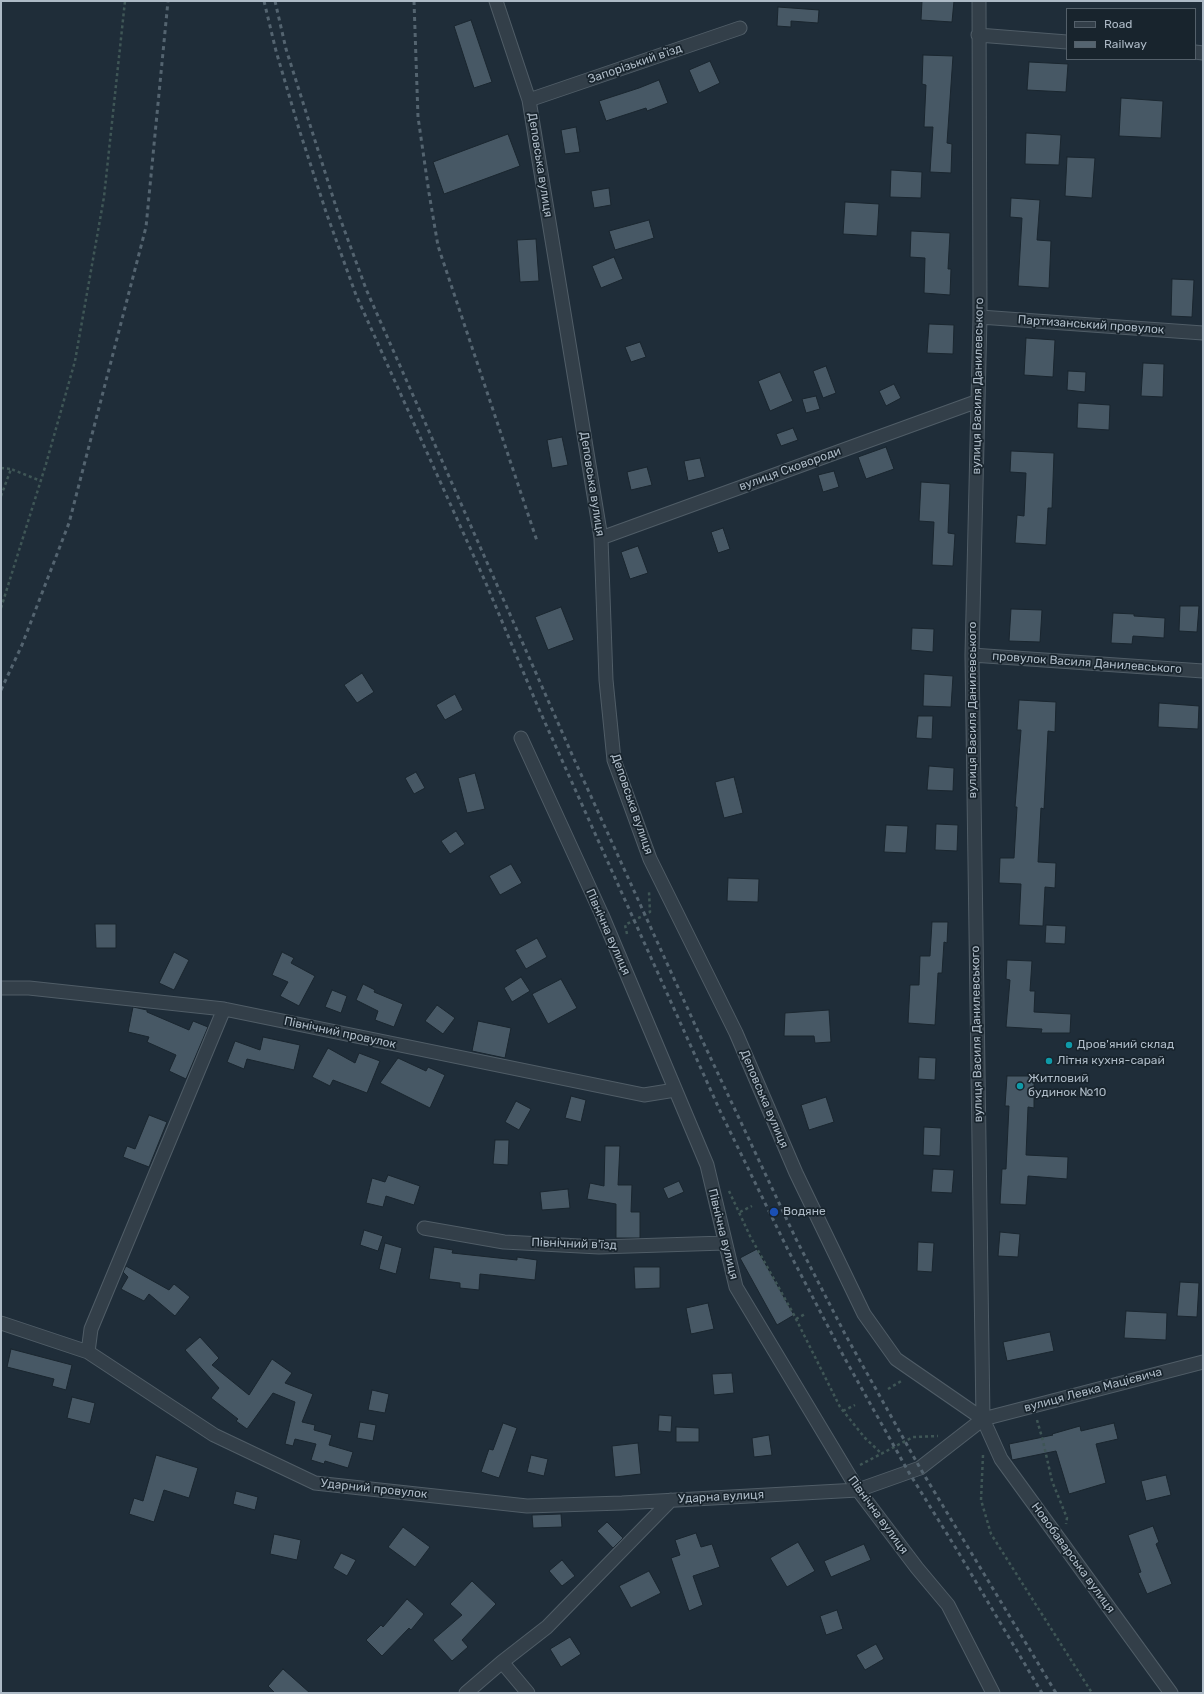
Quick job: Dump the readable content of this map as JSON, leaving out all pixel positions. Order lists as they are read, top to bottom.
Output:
{
  "streets": {
    "street": [
      "Запорізький вʼїзд",
      "Деповська вулиця",
      "Партизанський провулок",
      "вулиця Василя Данилевського",
      "вулиця Сковороди",
      "провулок Василя Данилевського",
      "Північна вулиця",
      "Північний провулок",
      "Північний в'їзд",
      "вулиця Левка Мацієвича",
      "Ударний провулок",
      "Ударна вулиця",
      "Новобаварська вулиця"
    ]
  },
  "crossings": [
    ["Запорізький вʼїзд", "Деповська вулиця"],
    ["Деповська вулиця", "вулиця Василя Данилевського"],
    ["Деповська вулиця", "вулиця Сковороди"],
    ["Деповська вулиця", "вулиця Левка Мацієвича"],
    ["Деповська вулиця", "Ударна вулиця"],
    ["Деповська вулиця", "Новобаварська вулиця"],
    ["Партизанський провулок", "вулиця Василя Данилевського"],
    ["вулиця Василя Данилевського", "вулиця Сковороди"],
    ["вулиця Василя Данилевського", "провулок Василя Данилевського"],
    ["вулиця Василя Данилевського", "вулиця Левка Мацієвича"],
    ["вулиця Василя Данилевського", "Ударна вулиця"],
    ["вулиця Василя Данилевського", "Новобаварська вулиця"],
    ["Північна вулиця", "Північний провулок"],
    ["Північна вулиця", "Північний в'їзд"],
    ["Північна вулиця", "Ударна вулиця"],
    ["вулиця Левка Мацієвича", "Ударна вулиця"],
    ["вулиця Левка Мацієвича", "Новобаварська вулиця"],
    ["Ударний провулок", "Ударна вулиця"],
    ["Ударна вулиця", "Новобаварська вулиця"]
  ],
  "places": [
    "Дров'яний склад",
    "Літня кухня-сарай",
    "Житловий будинок №10",
    "Водяне"
  ],
  "legend": ["Road", "Railway"]
}
